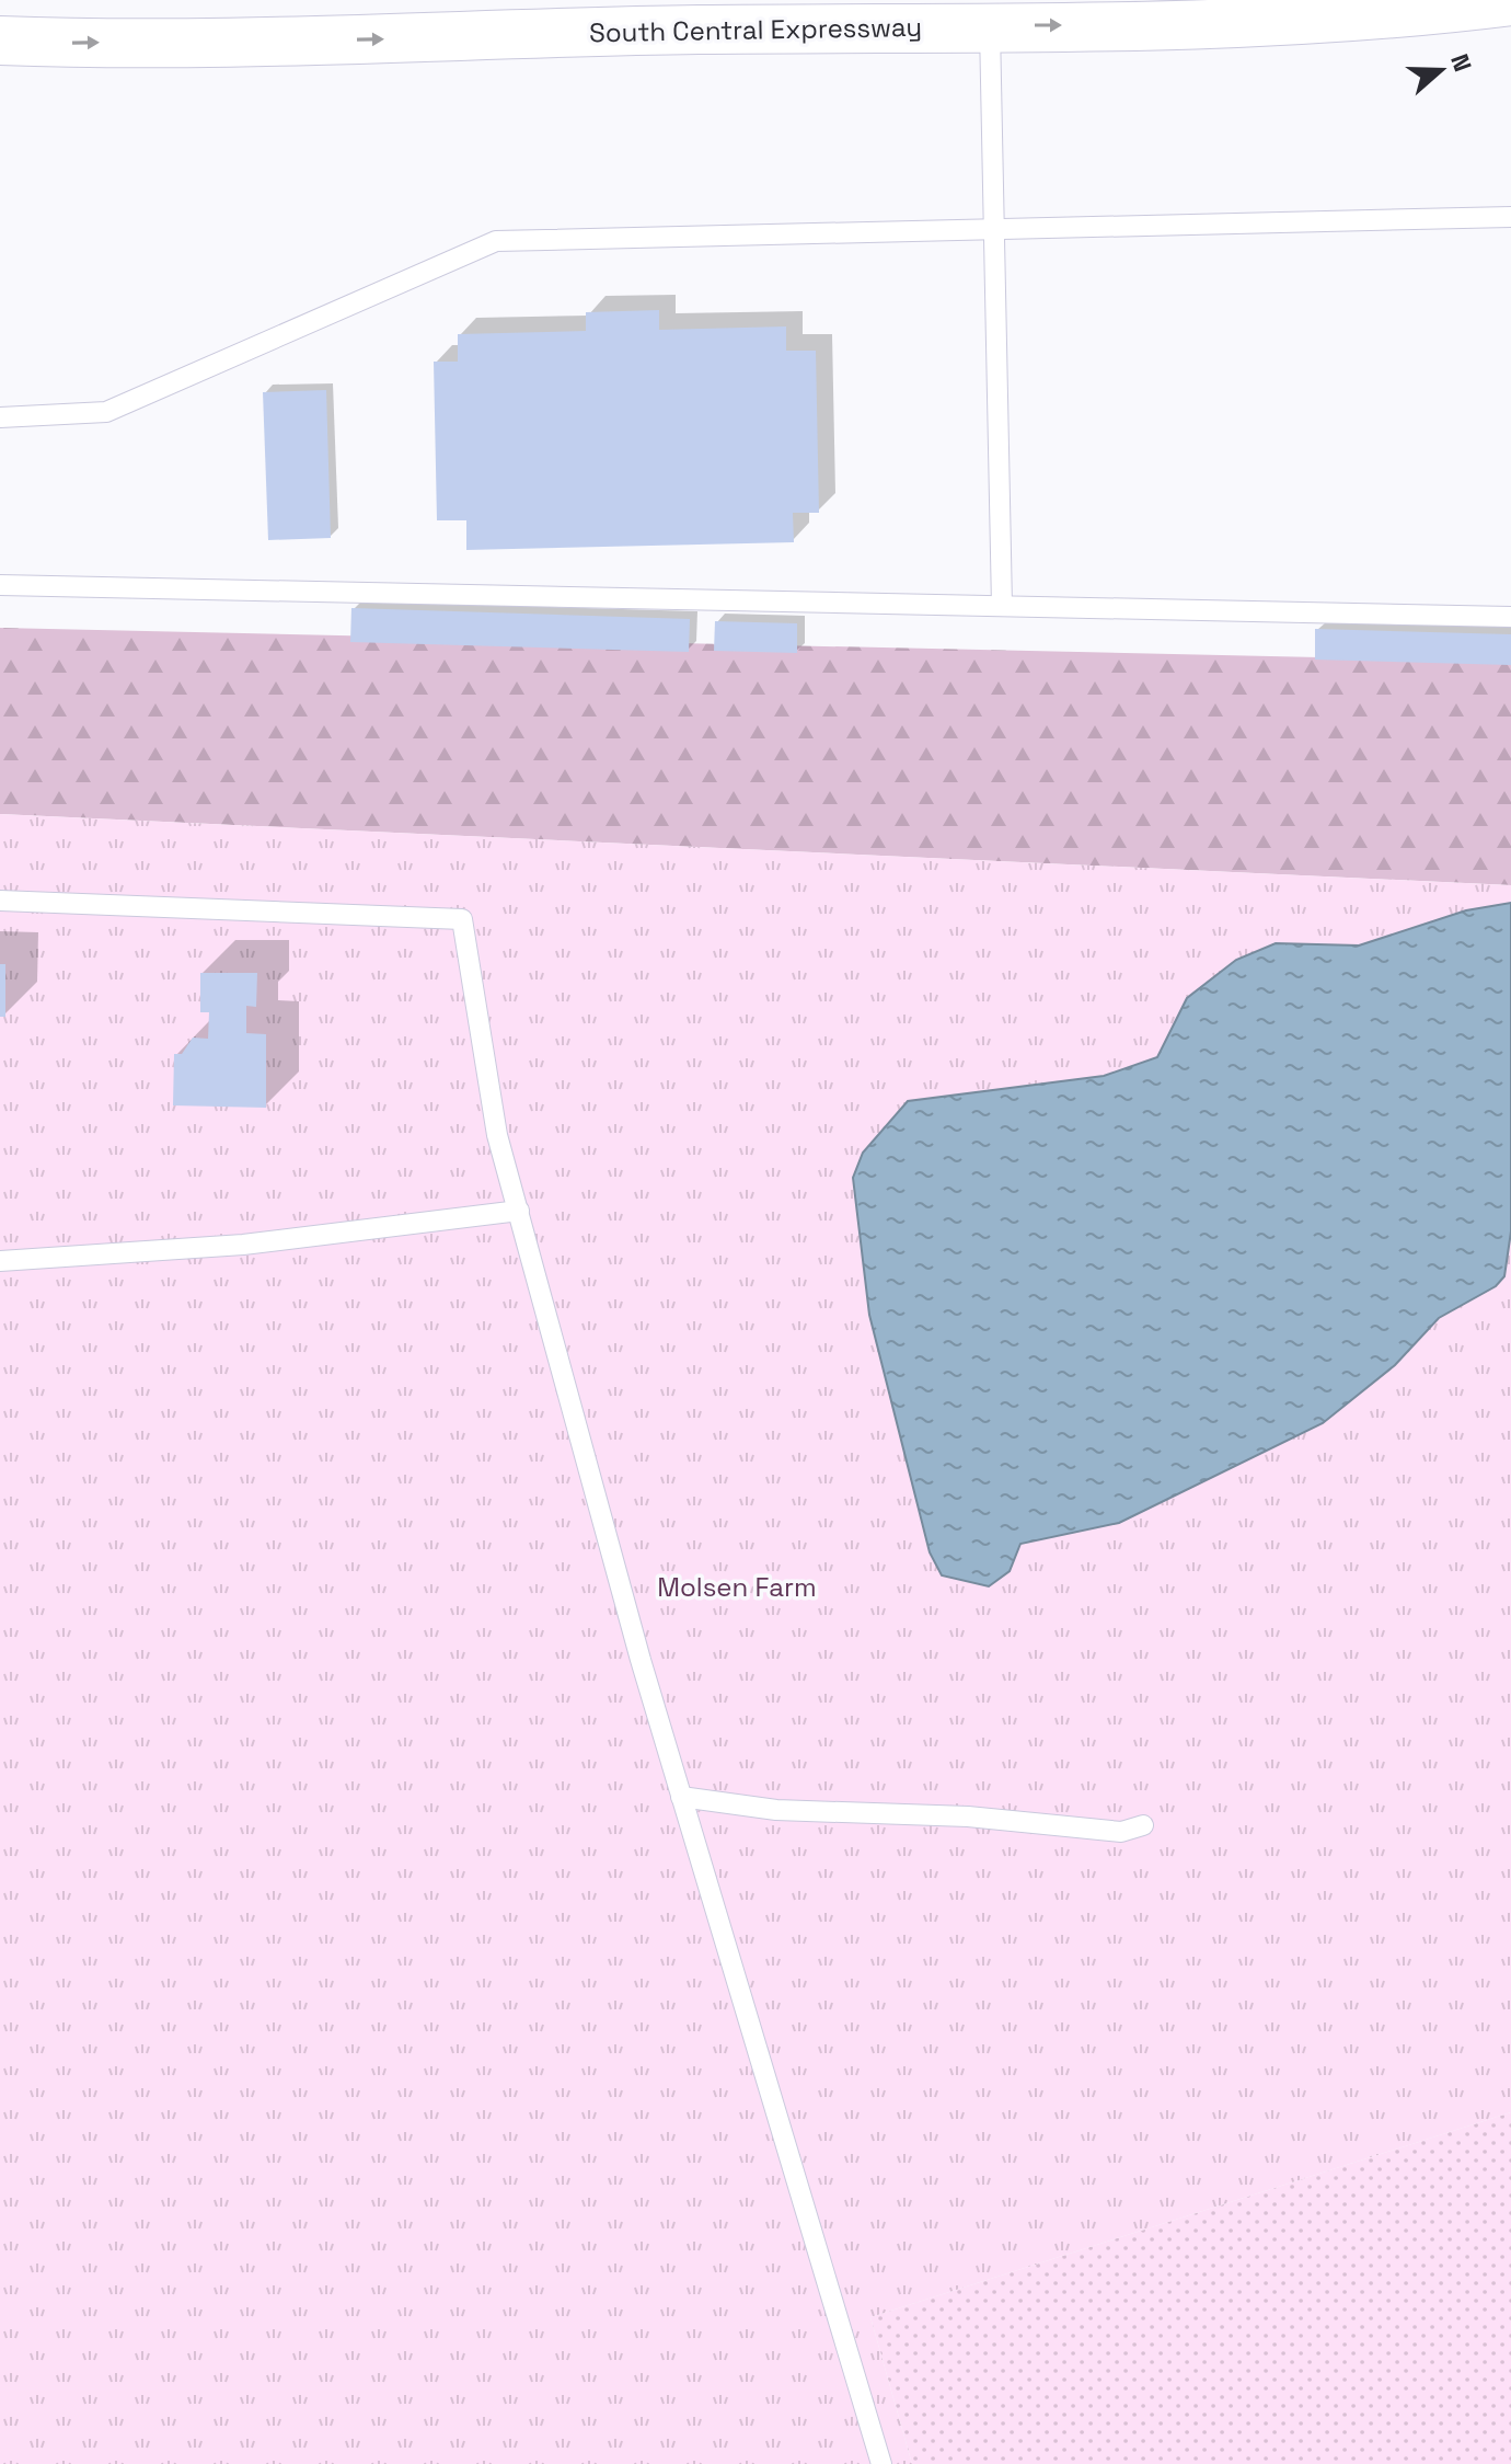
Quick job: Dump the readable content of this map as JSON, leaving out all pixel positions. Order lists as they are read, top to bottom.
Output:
{
  "streets": {
    "main road": ["South Central Expressway"]
  },
  "one_way": ["South Central Expressway"],
  "parks": ["Molsen Farm"],
  "north": "right"
}
